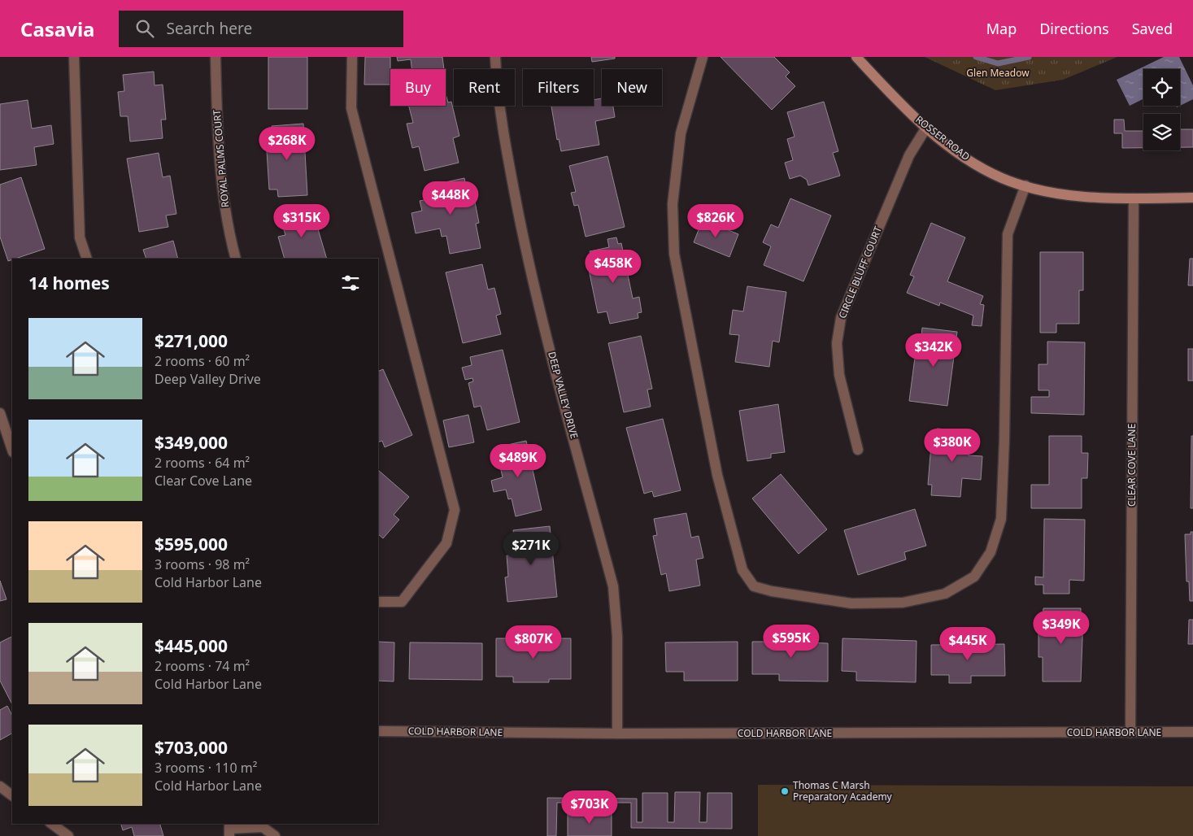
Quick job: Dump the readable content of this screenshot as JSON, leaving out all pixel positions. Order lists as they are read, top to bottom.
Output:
{
  "streets": {
    "street": [
      "ROSSER ROAD",
      "ROYAL PALMS COURT",
      "CIRCLE BLUFF COURT",
      "DEEP VALLEY DRIVE",
      "CLEAR COVE LANE",
      "COLD HARBOR LANE"
    ]
  },
  "crossings": [
    ["ROSSER ROAD", "CIRCLE BLUFF COURT"],
    ["ROSSER ROAD", "CLEAR COVE LANE"],
    ["DEEP VALLEY DRIVE", "COLD HARBOR LANE"],
    ["CLEAR COVE LANE", "COLD HARBOR LANE"]
  ],
  "parks": ["Glen Meadow"],
  "places": ["Thomas C Marsh Preparatory Academy"],
  "page": {
    "header": "Casavia",
    "search": "Search here",
    "nav": ["Map", "Directions", "Saved"],
    "chip": [
      "Buy",
      "Rent",
      "Filters",
      "New"
    ],
    "price": [
      "$268K",
      "$448K",
      "$315K",
      "$826K",
      "$458K",
      "$342K",
      "$380K",
      "$489K",
      "$271K",
      "$349K",
      "$595K",
      "$807K",
      "$445K",
      "$703K"
    ],
    "heading": "14 homes",
    "list": [
      {
        "name": "$271,000",
        "note": "2 rooms · 60 m² · Deep Valley Drive"
      },
      {
        "name": "$349,000",
        "note": "2 rooms · 64 m² · Clear Cove Lane"
      },
      {
        "name": "$595,000",
        "note": "3 rooms · 98 m² · Cold Harbor Lane"
      },
      {
        "name": "$445,000",
        "note": "2 rooms · 74 m² · Cold Harbor Lane"
      },
      {
        "name": "$703,000",
        "note": "3 rooms · 110 m² · Cold Harbor Lane"
      }
    ]
  }
}
